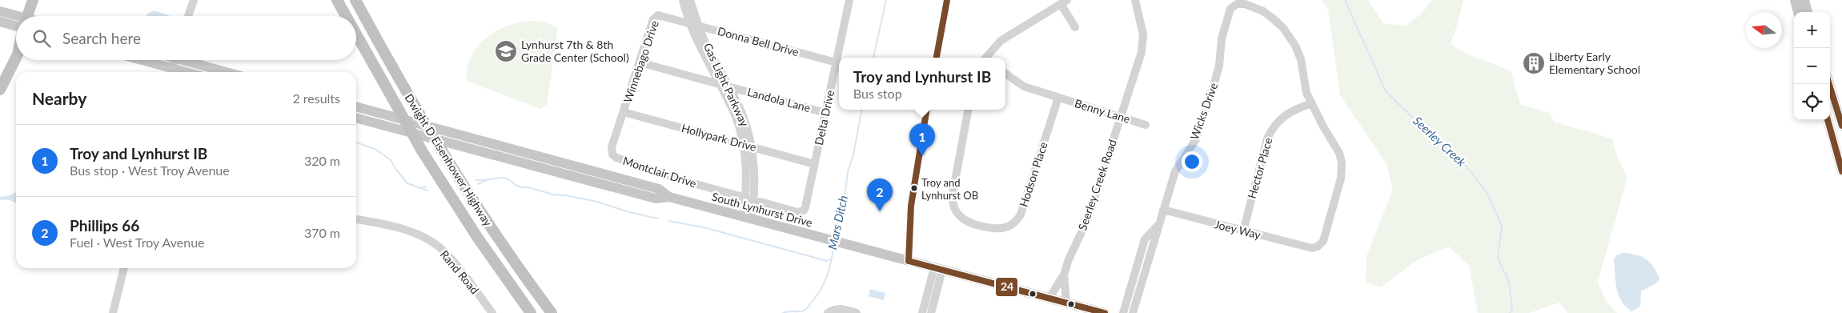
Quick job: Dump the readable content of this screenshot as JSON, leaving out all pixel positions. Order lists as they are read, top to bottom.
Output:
{
  "streets": {
    "highway": ["Dwight D Eisenhower Highway"],
    "main road": ["South Lynhurst Drive"],
    "street": [
      "Donna Bell Drive",
      "Winnebago Drive",
      "Gas Light Parkway",
      "Landola Lane",
      "Benny Lane",
      "Wicks Drive",
      "Delta Drive",
      "Hollypark Drive",
      "Hector Place",
      "Montclair Drive",
      "Hodson Place",
      "Seerley Creek Road",
      "Joey Way",
      "Rand Road"
    ]
  },
  "crossings": [
    ["Donna Bell Drive", "Winnebago Drive"],
    ["Donna Bell Drive", "Gas Light Parkway"],
    ["Donna Bell Drive", "Delta Drive"],
    ["Winnebago Drive", "Landola Lane"],
    ["Winnebago Drive", "Hollypark Drive"],
    ["Winnebago Drive", "Montclair Drive"],
    ["Gas Light Parkway", "Landola Lane"],
    ["Gas Light Parkway", "Hollypark Drive"],
    ["Gas Light Parkway", "Montclair Drive"],
    ["Gas Light Parkway", "South Lynhurst Drive"],
    ["Landola Lane", "Delta Drive"],
    ["Benny Lane", "Hodson Place"],
    ["Benny Lane", "Seerley Creek Road"],
    ["Wicks Drive", "Hector Place"],
    ["Wicks Drive", "Joey Way"],
    ["Delta Drive", "Hollypark Drive"],
    ["Delta Drive", "Montclair Drive"],
    ["Hector Place", "Joey Way"],
    ["Seerley Creek Road", "South Lynhurst Drive"]
  ],
  "water": ["Seerley Creek", "Mars Ditch"],
  "places": {
    "school or university": ["Lynhurst 7th & 8th Grade Center (School)"],
    "building": ["Liberty Early Elementary School"],
    "other": ["Troy and Lynhurst OB"]
  },
  "lines": ["transit line 24"],
  "north": "left",
  "page": {
    "map_buttons": ["+", "−"],
    "search": "Search here",
    "popup": ["Troy and Lynhurst IB", "Bus stop"],
    "heading": ["Nearby", "2 results"],
    "pins": ["1", "2"],
    "list": [
      {
        "mark": "1",
        "name": "Troy and Lynhurst IB",
        "note": "Bus stop · West Troy Avenue",
        "value": "320 m"
      },
      {
        "mark": "2",
        "name": "Phillips 66",
        "note": "Fuel · West Troy Avenue",
        "value": "370 m"
      }
    ]
  }
}
